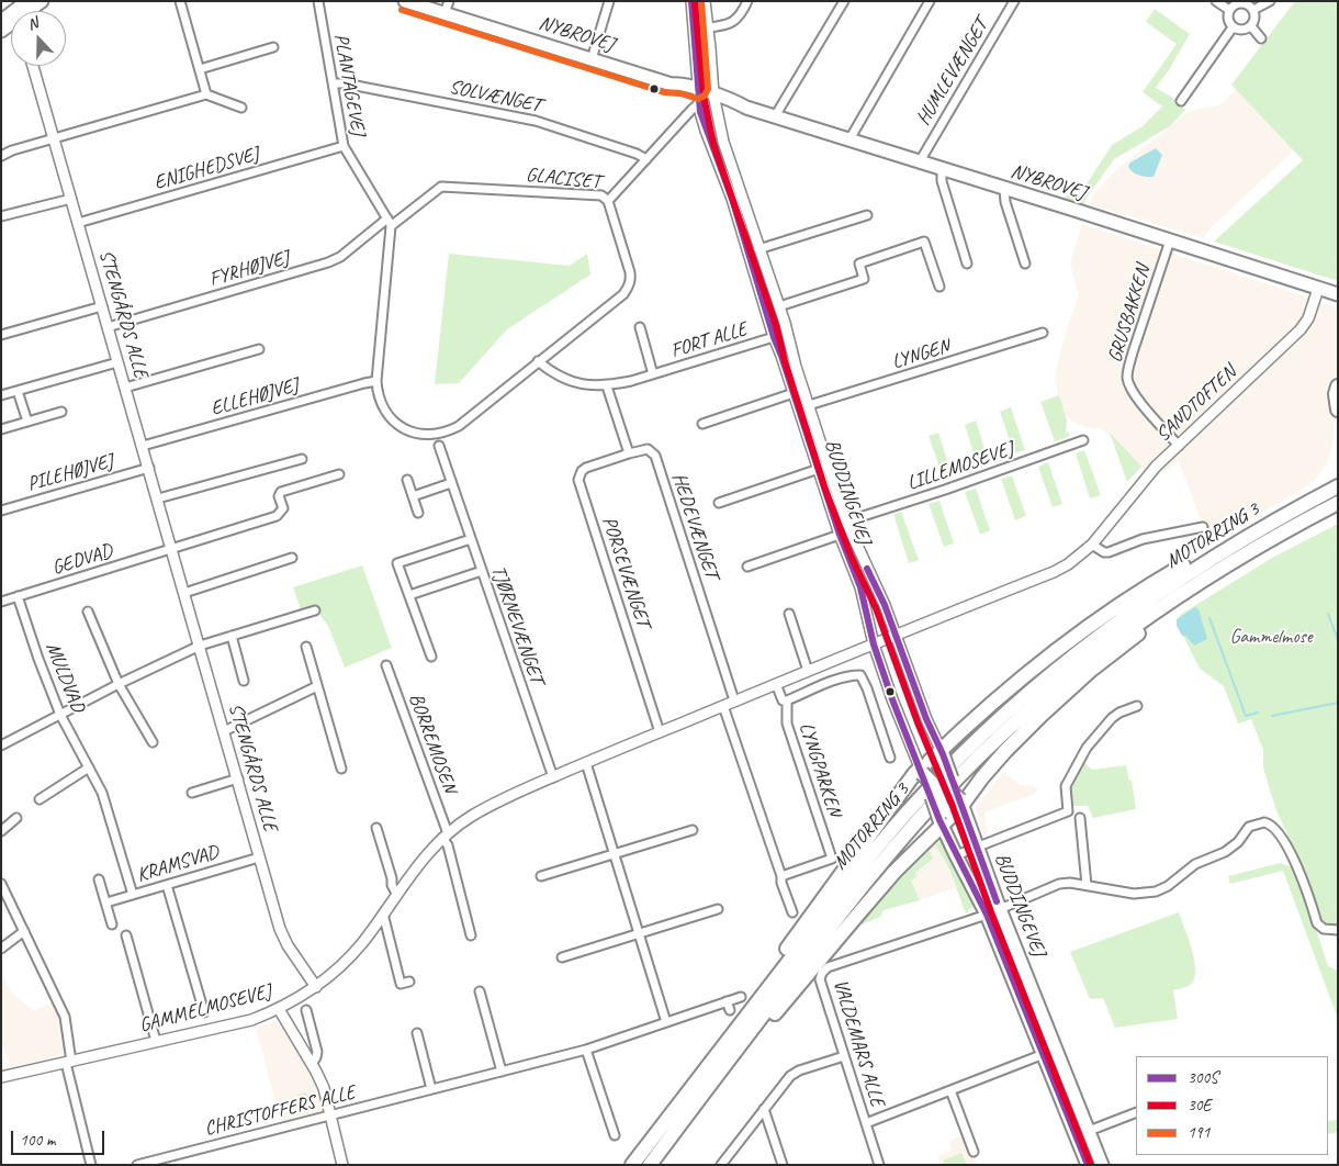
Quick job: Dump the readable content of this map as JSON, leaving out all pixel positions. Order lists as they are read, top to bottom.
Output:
{
  "streets": {
    "highway": ["MOTORRING 3"],
    "main road": ["NYBROVEJ", "BUDDINGEVEJ"],
    "street": [
      "HUMLEVÆNGET",
      "PLANTAGEVEJ",
      "SOLVÆNGET",
      "ENIGHEDSVEJ",
      "GLACISET",
      "FYRHØJVEJ",
      "STENGÅRDS ALLE",
      "GRUSBAKKEN",
      "FORT ALLE",
      "LYNGEN",
      "ELLEHØJVEJ",
      "SANDTOFTEN",
      "LILLEMOSEVEJ",
      "PILEHØJVEJ",
      "HEDEVÆNGET",
      "GEDVAD",
      "PORSEVÆNGET",
      "TJØRNEVÆNGET",
      "MULDVAD",
      "BORREMOSEN",
      "LYNGPARKEN",
      "KRAMSVAD",
      "GAMMELMOSEVEJ",
      "VALDEMARS ALLE",
      "CHRISTOFFERS ALLE"
    ]
  },
  "crossings": [
    ["NYBROVEJ", "HUMLEVÆNGET"],
    ["NYBROVEJ", "GRUSBAKKEN"],
    ["NYBROVEJ", "SANDTOFTEN"],
    ["NYBROVEJ", "BUDDINGEVEJ"],
    ["PLANTAGEVEJ", "SOLVÆNGET"],
    ["PLANTAGEVEJ", "ENIGHEDSVEJ"],
    ["PLANTAGEVEJ", "GLACISET"],
    ["PLANTAGEVEJ", "FYRHØJVEJ"],
    ["ENIGHEDSVEJ", "STENGÅRDS ALLE"],
    ["GLACISET", "FYRHØJVEJ"],
    ["GLACISET", "FORT ALLE"],
    ["GLACISET", "ELLEHØJVEJ"],
    ["FYRHØJVEJ", "STENGÅRDS ALLE"],
    ["STENGÅRDS ALLE", "ELLEHØJVEJ"],
    ["STENGÅRDS ALLE", "PILEHØJVEJ"],
    ["STENGÅRDS ALLE", "GEDVAD"],
    ["STENGÅRDS ALLE", "KRAMSVAD"],
    ["STENGÅRDS ALLE", "GAMMELMOSEVEJ"],
    ["GRUSBAKKEN", "SANDTOFTEN"],
    ["FORT ALLE", "BUDDINGEVEJ"],
    ["LYNGEN", "BUDDINGEVEJ"],
    ["SANDTOFTEN", "GAMMELMOSEVEJ"],
    ["LILLEMOSEVEJ", "BUDDINGEVEJ"],
    ["BUDDINGEVEJ", "GAMMELMOSEVEJ"],
    ["BUDDINGEVEJ", "VALDEMARS ALLE"],
    ["HEDEVÆNGET", "PORSEVÆNGET"],
    ["HEDEVÆNGET", "GAMMELMOSEVEJ"],
    ["GEDVAD", "MULDVAD"],
    ["PORSEVÆNGET", "GAMMELMOSEVEJ"],
    ["TJØRNEVÆNGET", "GAMMELMOSEVEJ"],
    ["MULDVAD", "KRAMSVAD"],
    ["BORREMOSEN", "GAMMELMOSEVEJ"]
  ],
  "parks": ["Gammelmose"],
  "lines": ["transit line 300S", "transit line 191", "transit line 30E"],
  "legend": ["300S", "30E", "191"],
  "scale_bar": "100 m",
  "north": "top"
}
